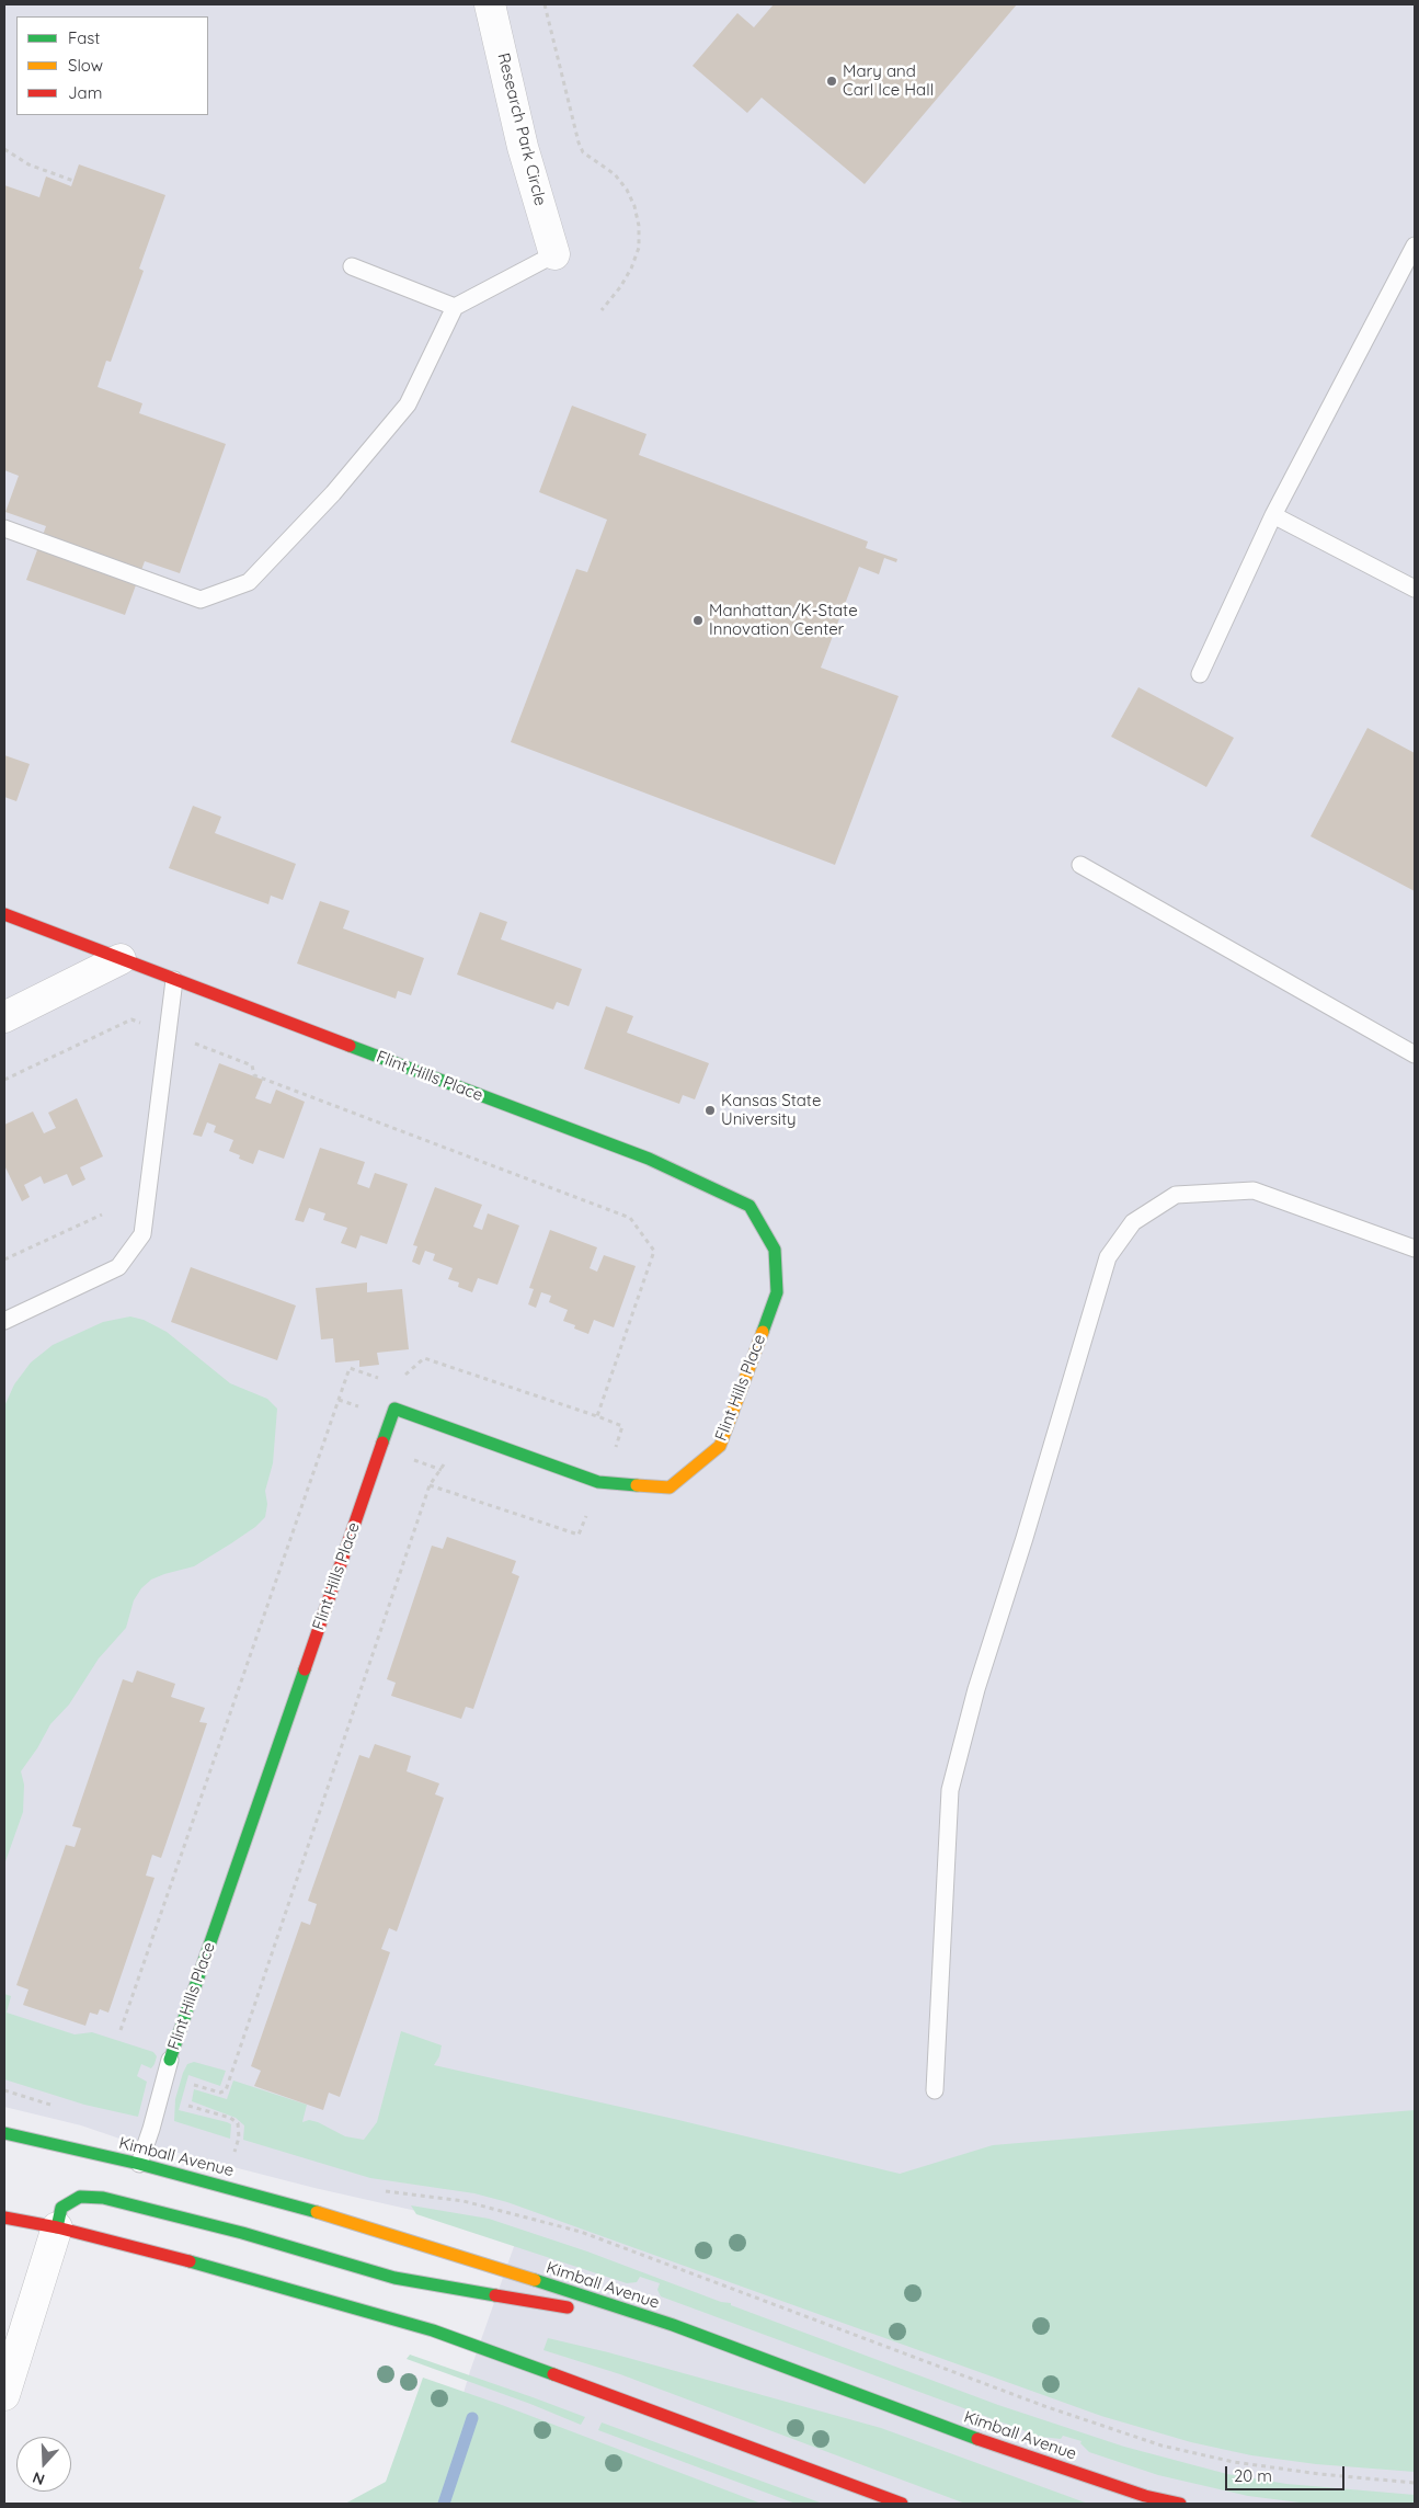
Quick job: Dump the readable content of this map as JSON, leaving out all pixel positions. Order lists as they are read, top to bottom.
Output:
{
  "streets": {
    "main road": ["Flint Hills Place", "Kimball Avenue"],
    "street": ["Research Park Circle"]
  },
  "places": ["Mary and Carl Ice Hall", "Manhattan/K-State Innovation Center", "Kansas State University"],
  "legend": ["Fast", "Slow", "Jam"],
  "scale_bar": "20 m",
  "north": "bottom"
}
